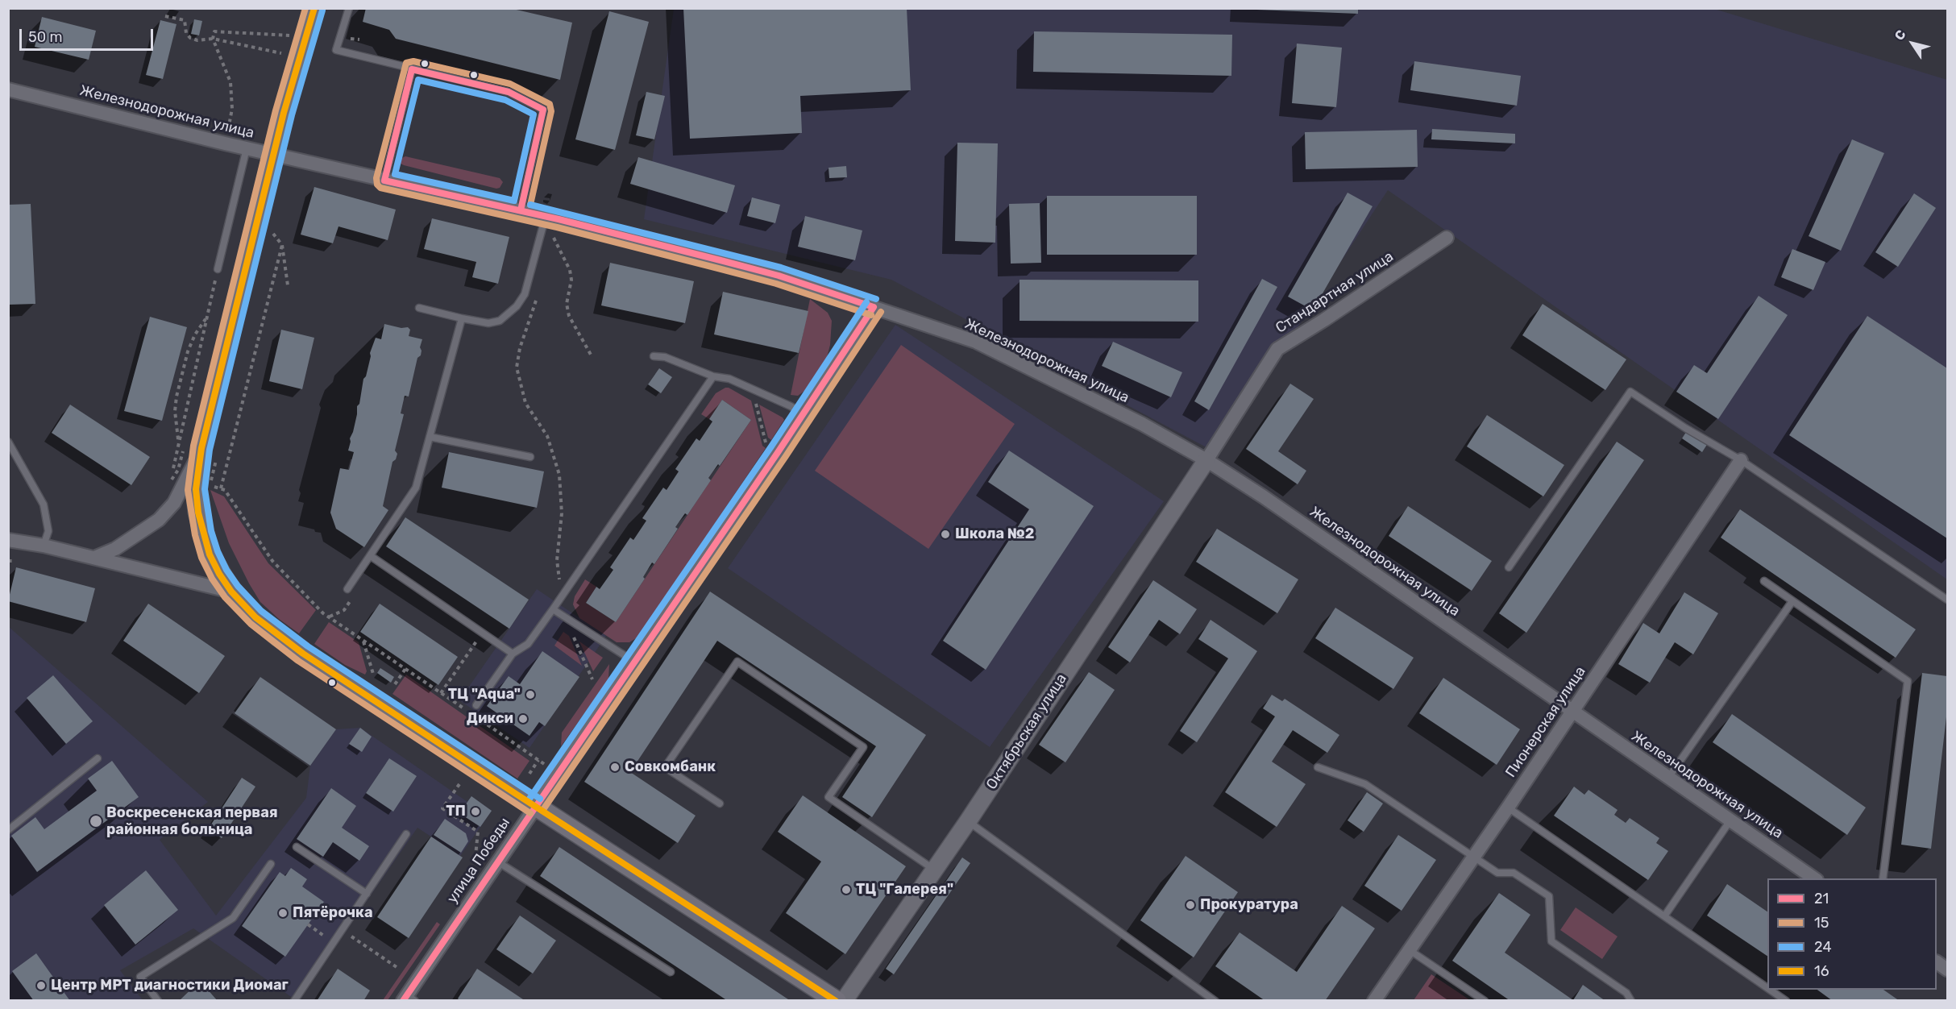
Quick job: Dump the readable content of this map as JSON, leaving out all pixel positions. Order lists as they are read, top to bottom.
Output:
{
  "streets": {
    "street": [
      "Железнодорожная улица",
      "Стандартная улица",
      "Пионерская улица",
      "Октябрьская улица",
      "улица Победы"
    ]
  },
  "crossings": [
    ["Железнодорожная улица", "Стандартная улица"],
    ["Железнодорожная улица", "Пионерская улица"],
    ["Железнодорожная улица", "Октябрьская улица"],
    ["Железнодорожная улица", "улица Победы"],
    ["Стандартная улица", "Октябрьская улица"]
  ],
  "places": [
    "Школа №2",
    "ТЦ \"Aqua\"",
    "Дикси",
    "Совкомбанк",
    "ТП",
    "Воскресенская первая районная больница",
    "ТЦ \"Галерея\"",
    "Прокуратура",
    "Пятёрочка",
    "Центр МРТ диагностики Диомаг"
  ],
  "lines": [
    "transit line 15",
    "transit line 16",
    "transit line 24",
    "transit line 21"
  ],
  "legend": [
    "21",
    "15",
    "24",
    "16"
  ],
  "scale_bar": "50 m",
  "north": "top left"
}
